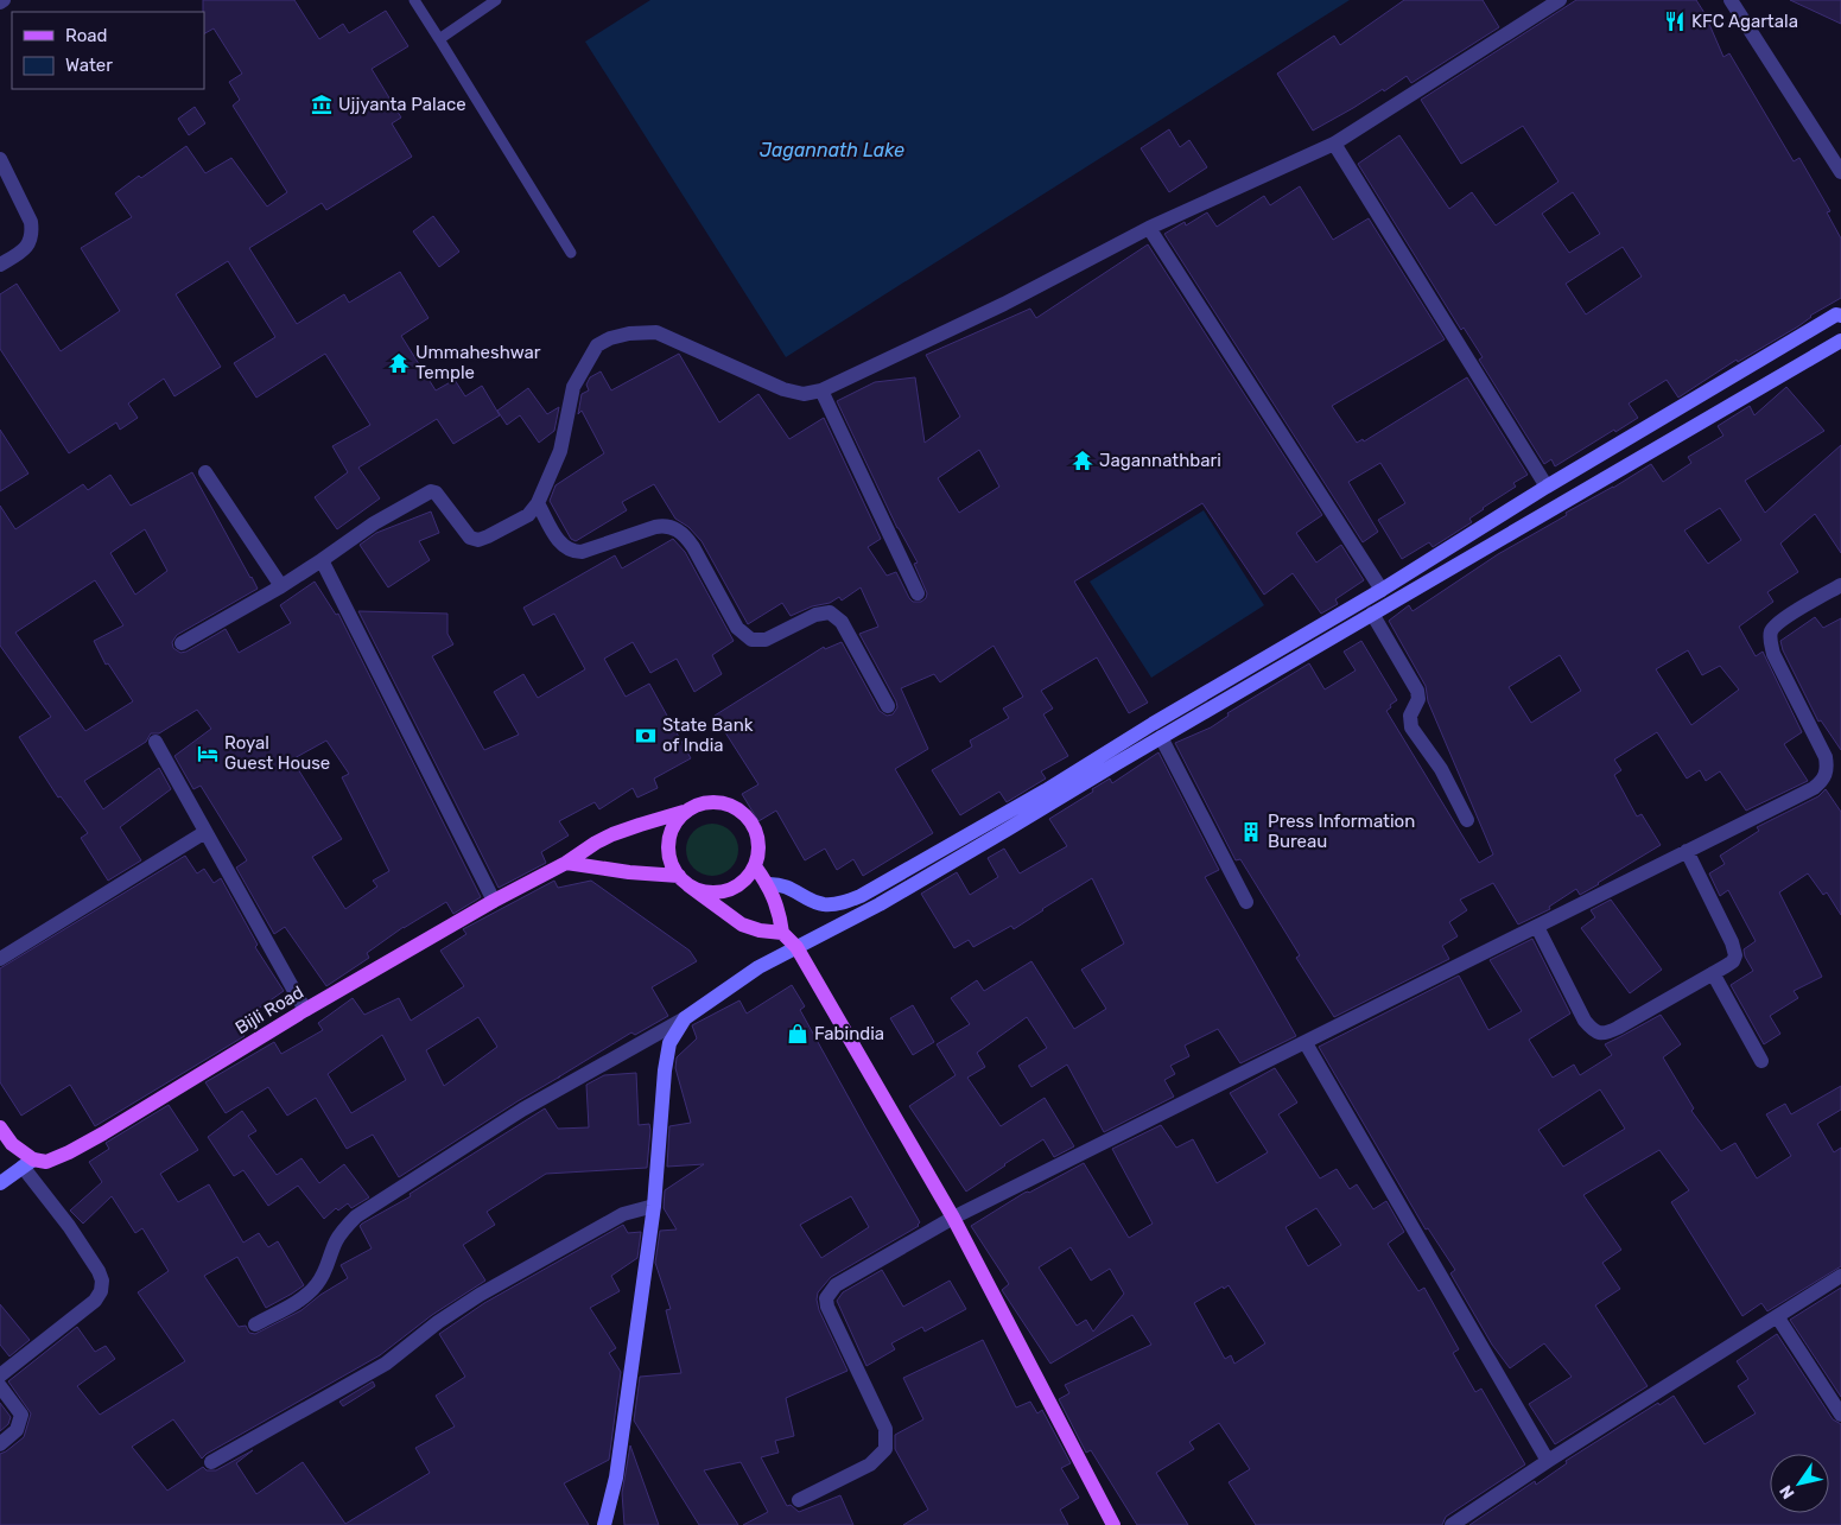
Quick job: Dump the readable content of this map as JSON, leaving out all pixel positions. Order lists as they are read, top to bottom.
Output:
{
  "streets": {
    "main road": ["Bijli Road"]
  },
  "water": ["Jagannath Lake"],
  "places": {
    "restaurant": ["KFC Agartala"],
    "museum": ["Ujjyanta Palace"],
    "temple": ["Ummaheshwar Temple", "Jagannathbari"],
    "bank": ["State Bank of India"],
    "hotel": ["Royal Guest House"],
    "building": ["Press Information Bureau"],
    "shop": ["Fabindia"]
  },
  "legend": ["Road", "Water"],
  "north": "bottom left"
}
